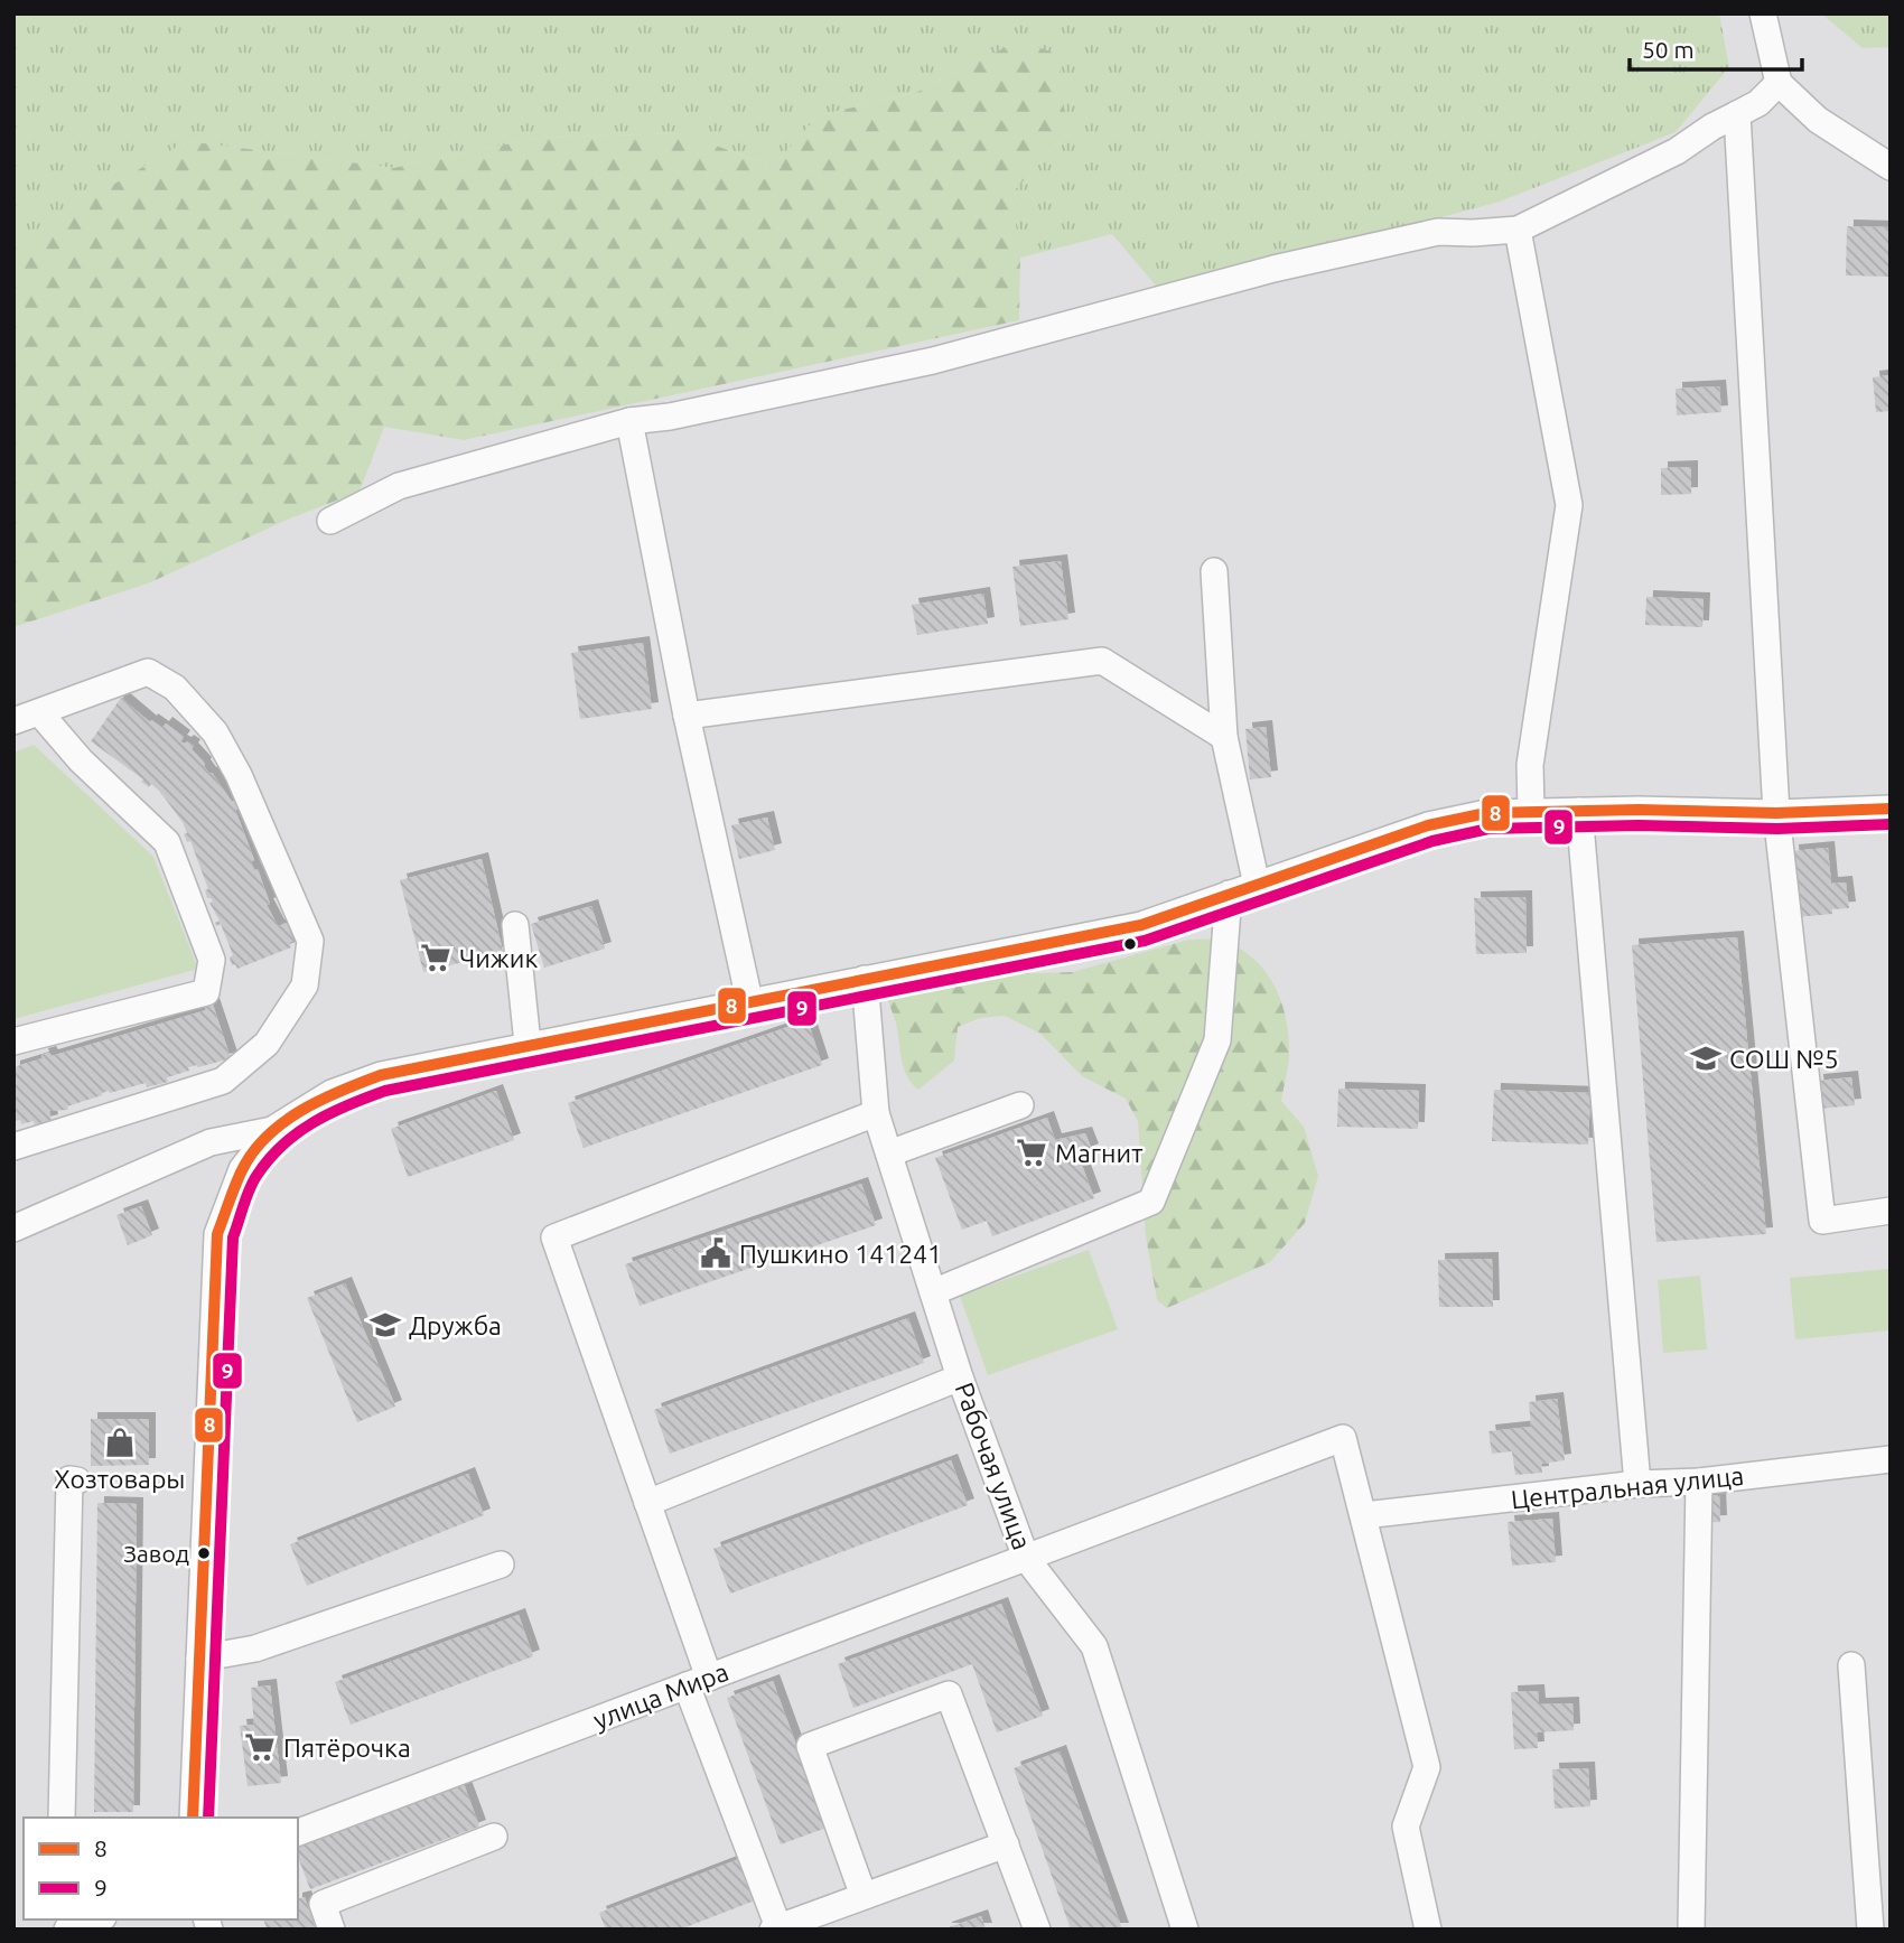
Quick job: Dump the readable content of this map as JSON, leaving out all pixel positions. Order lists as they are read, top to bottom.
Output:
{
  "streets": {
    "street": ["Рабочая улица", "Центральная улица", "улица Мира"]
  },
  "crossings": [
    ["Рабочая улица", "улица Мира"],
    ["Центральная улица", "улица Мира"]
  ],
  "places": {
    "supermarket": ["Чижик", "Магнит", "Пятёрочка"],
    "school or university": ["СОШ №5", "Дружба"],
    "public building": ["Пушкино 141241"],
    "shop": ["Хозтовары"],
    "other": ["Завод"]
  },
  "lines": ["transit line 8", "transit line 9"],
  "legend": ["8", "9"],
  "scale_bar": "50 m"
}
